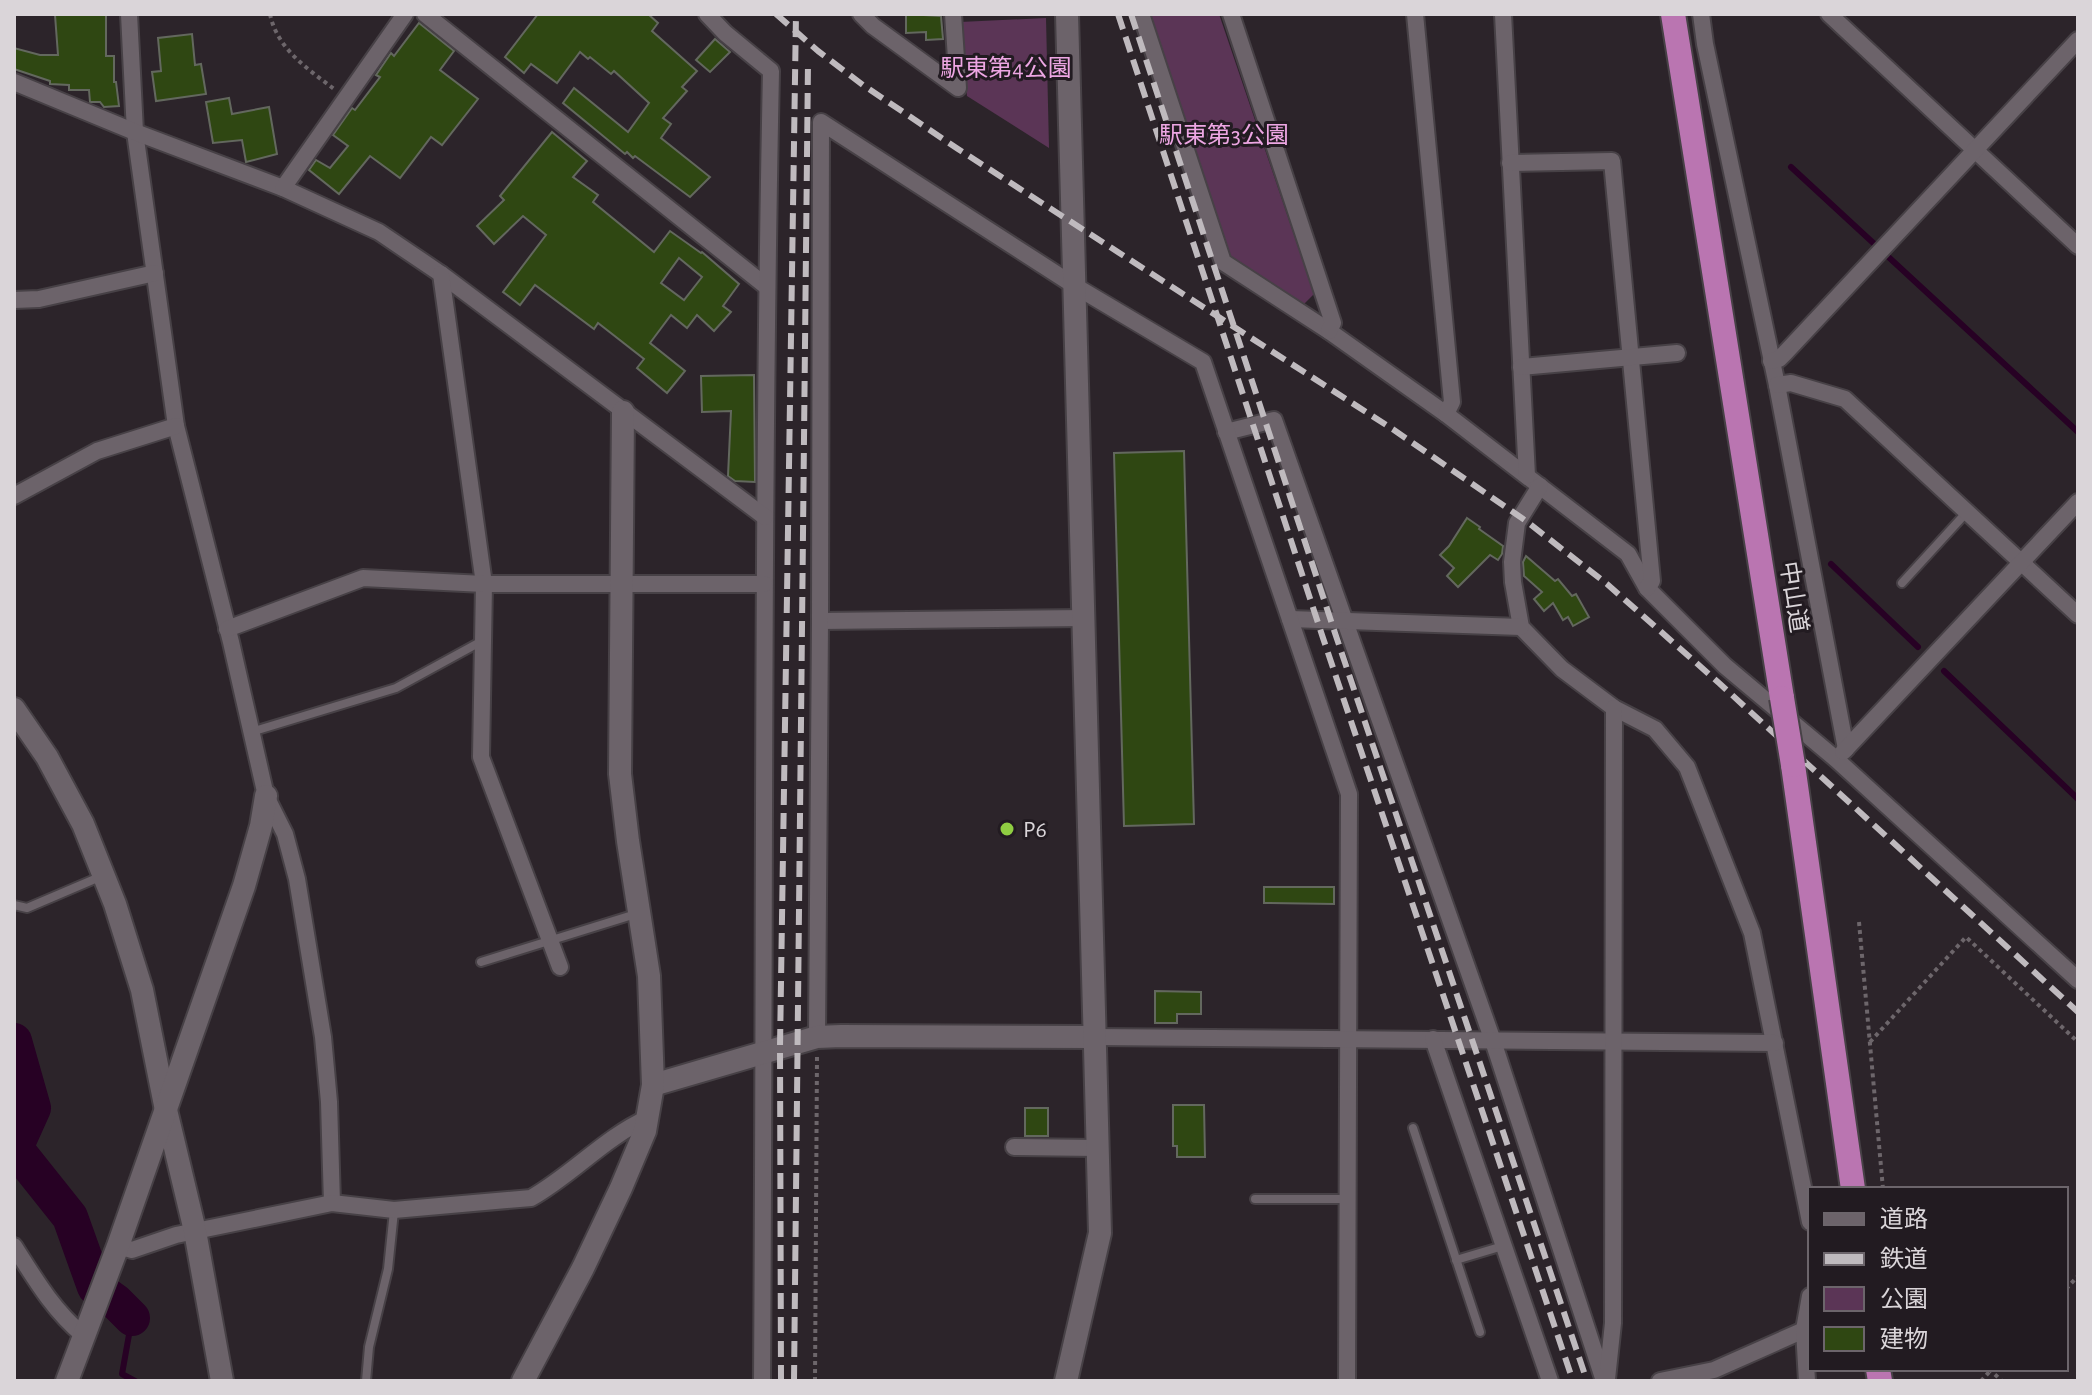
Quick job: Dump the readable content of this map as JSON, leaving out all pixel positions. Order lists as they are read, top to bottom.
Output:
{
  "streets": {
    "highway": ["中山道"]
  },
  "parks": ["駅東第4公園", "駅東第3公園"],
  "places": ["P6"],
  "legend": [
    "道路",
    "鉄道",
    "公園",
    "建物"
  ]
}
